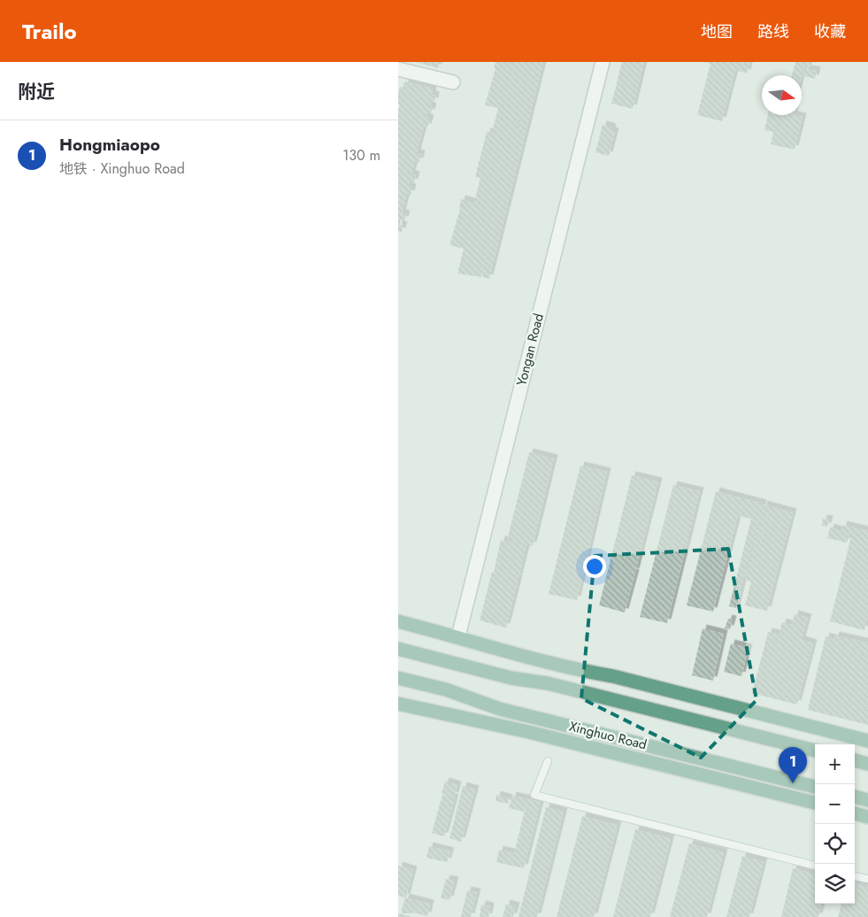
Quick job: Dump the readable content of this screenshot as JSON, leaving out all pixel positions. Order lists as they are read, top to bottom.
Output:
{
  "streets": {
    "main road": ["Xinghuo Road"],
    "street": ["Yongan Road"]
  },
  "north": "right",
  "page": {
    "header": "Trailo",
    "nav": ["地图", "路线", "收藏"],
    "heading": "附近",
    "list": [
      {
        "mark": "1",
        "name": "Hongmiaopo",
        "note": "地铁 · Xinghuo Road",
        "value": "130 m"
      }
    ],
    "map_buttons": ["+", "−"],
    "pins": "1"
  }
}
